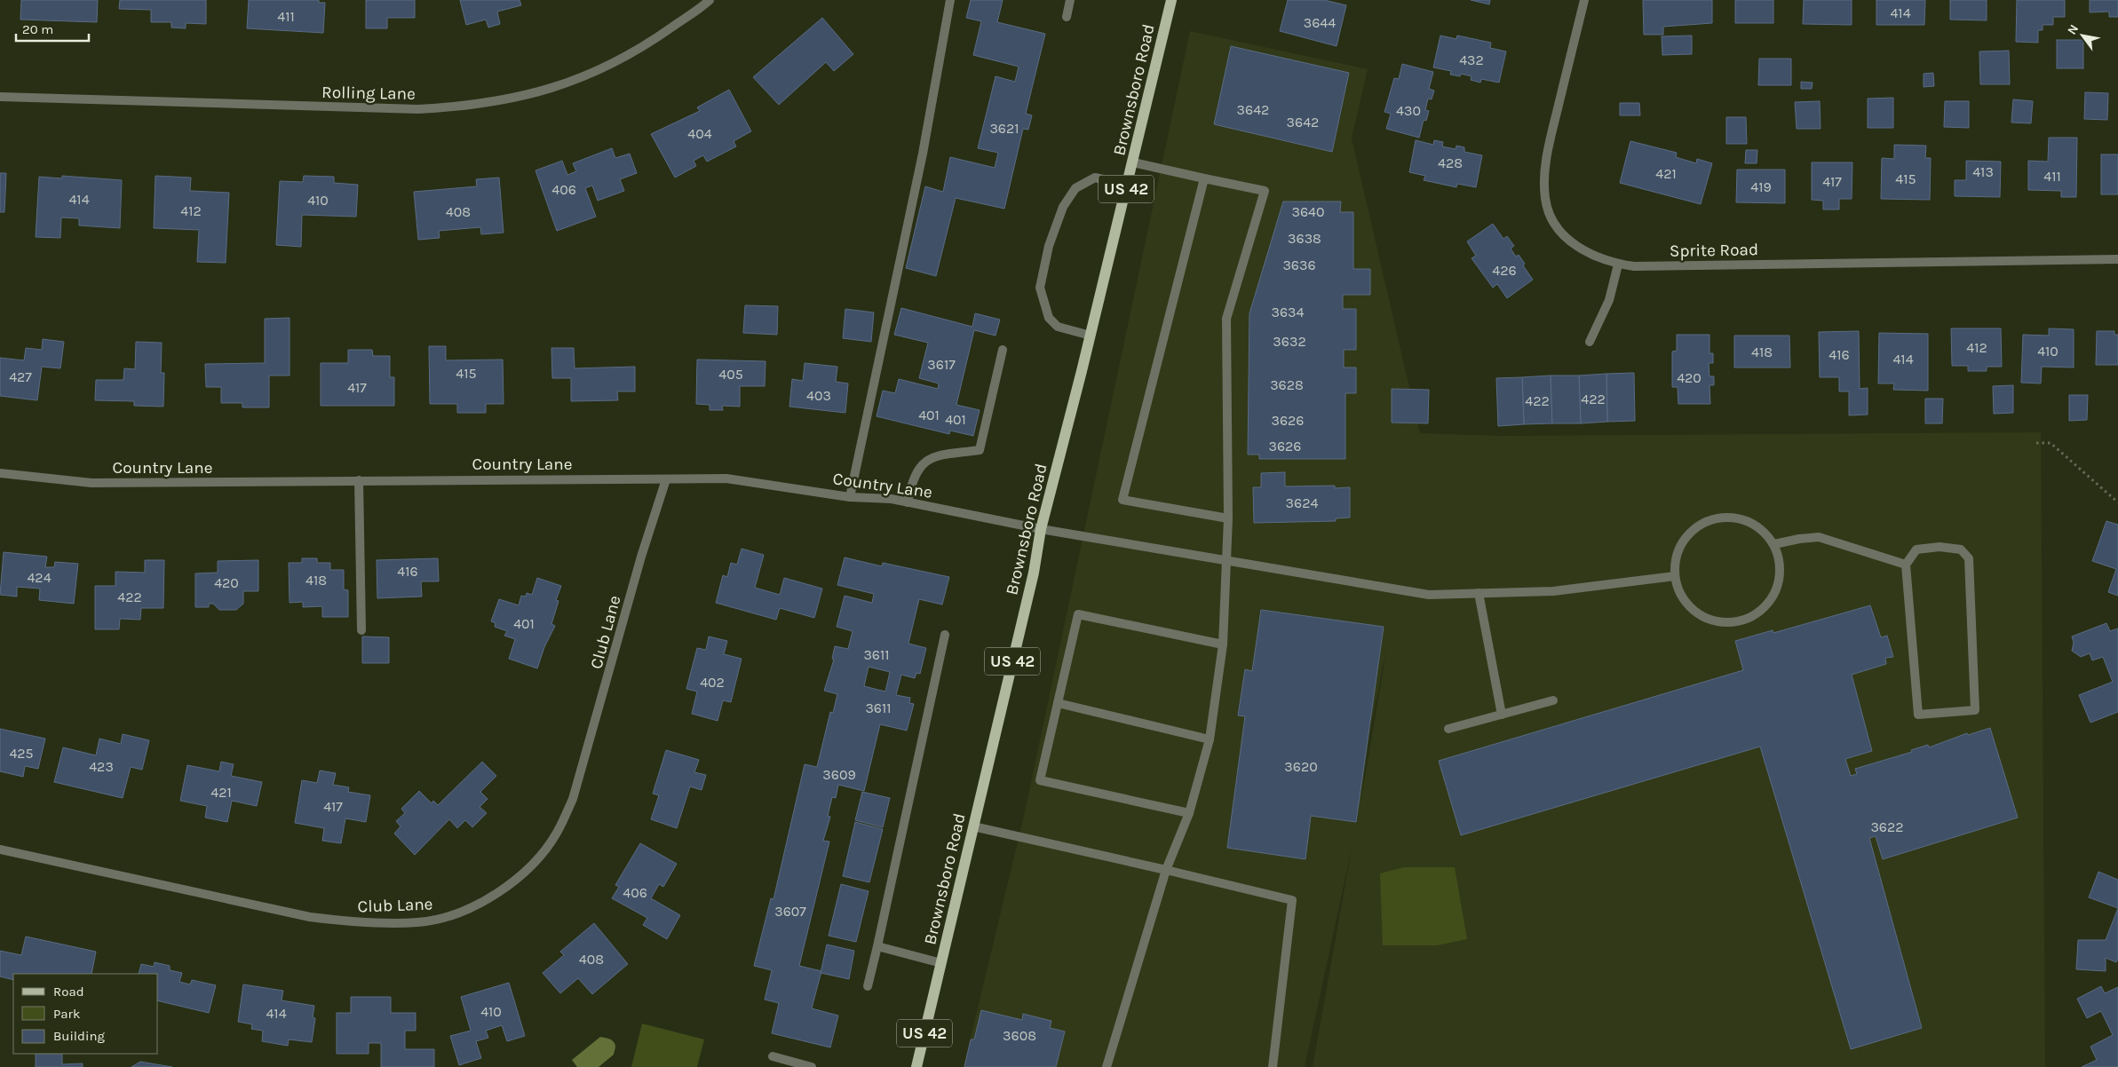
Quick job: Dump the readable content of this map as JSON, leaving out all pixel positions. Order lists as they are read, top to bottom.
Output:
{
  "streets": {
    "main road": ["Brownsboro Road", "US 42"],
    "street": [
      "Rolling Lane",
      "Sprite Road",
      "Country Lane",
      "Club Lane"
    ]
  },
  "crossings": [
    ["Brownsboro Road", "Country Lane"],
    ["Country Lane", "Club Lane"]
  ],
  "house_numbers": [
    "414",
    "411",
    "3644",
    "432",
    "3642",
    "430",
    "3642",
    "3621",
    "404",
    "428",
    "413",
    "421",
    "411",
    "415",
    "417",
    "419",
    "406",
    "414",
    "410",
    "412",
    "408",
    "3640",
    "3638",
    "3636",
    "426",
    "3634",
    "3632",
    "412",
    "410",
    "418",
    "416",
    "414",
    "3617",
    "415",
    "405",
    "427",
    "420",
    "3628",
    "417",
    "403",
    "422",
    "422",
    "401",
    "401",
    "3626",
    "3626",
    "3624",
    "416",
    "424",
    "418",
    "420",
    "422",
    "401",
    "3611",
    "402",
    "3611",
    "425",
    "423",
    "3620",
    "3609",
    "421",
    "417",
    "3622",
    "406",
    "3607",
    "408",
    "410",
    "414",
    "3608"
  ],
  "legend": ["Road", "Park", "Building"],
  "scale_bar": "20 m",
  "north": "top left"
}
